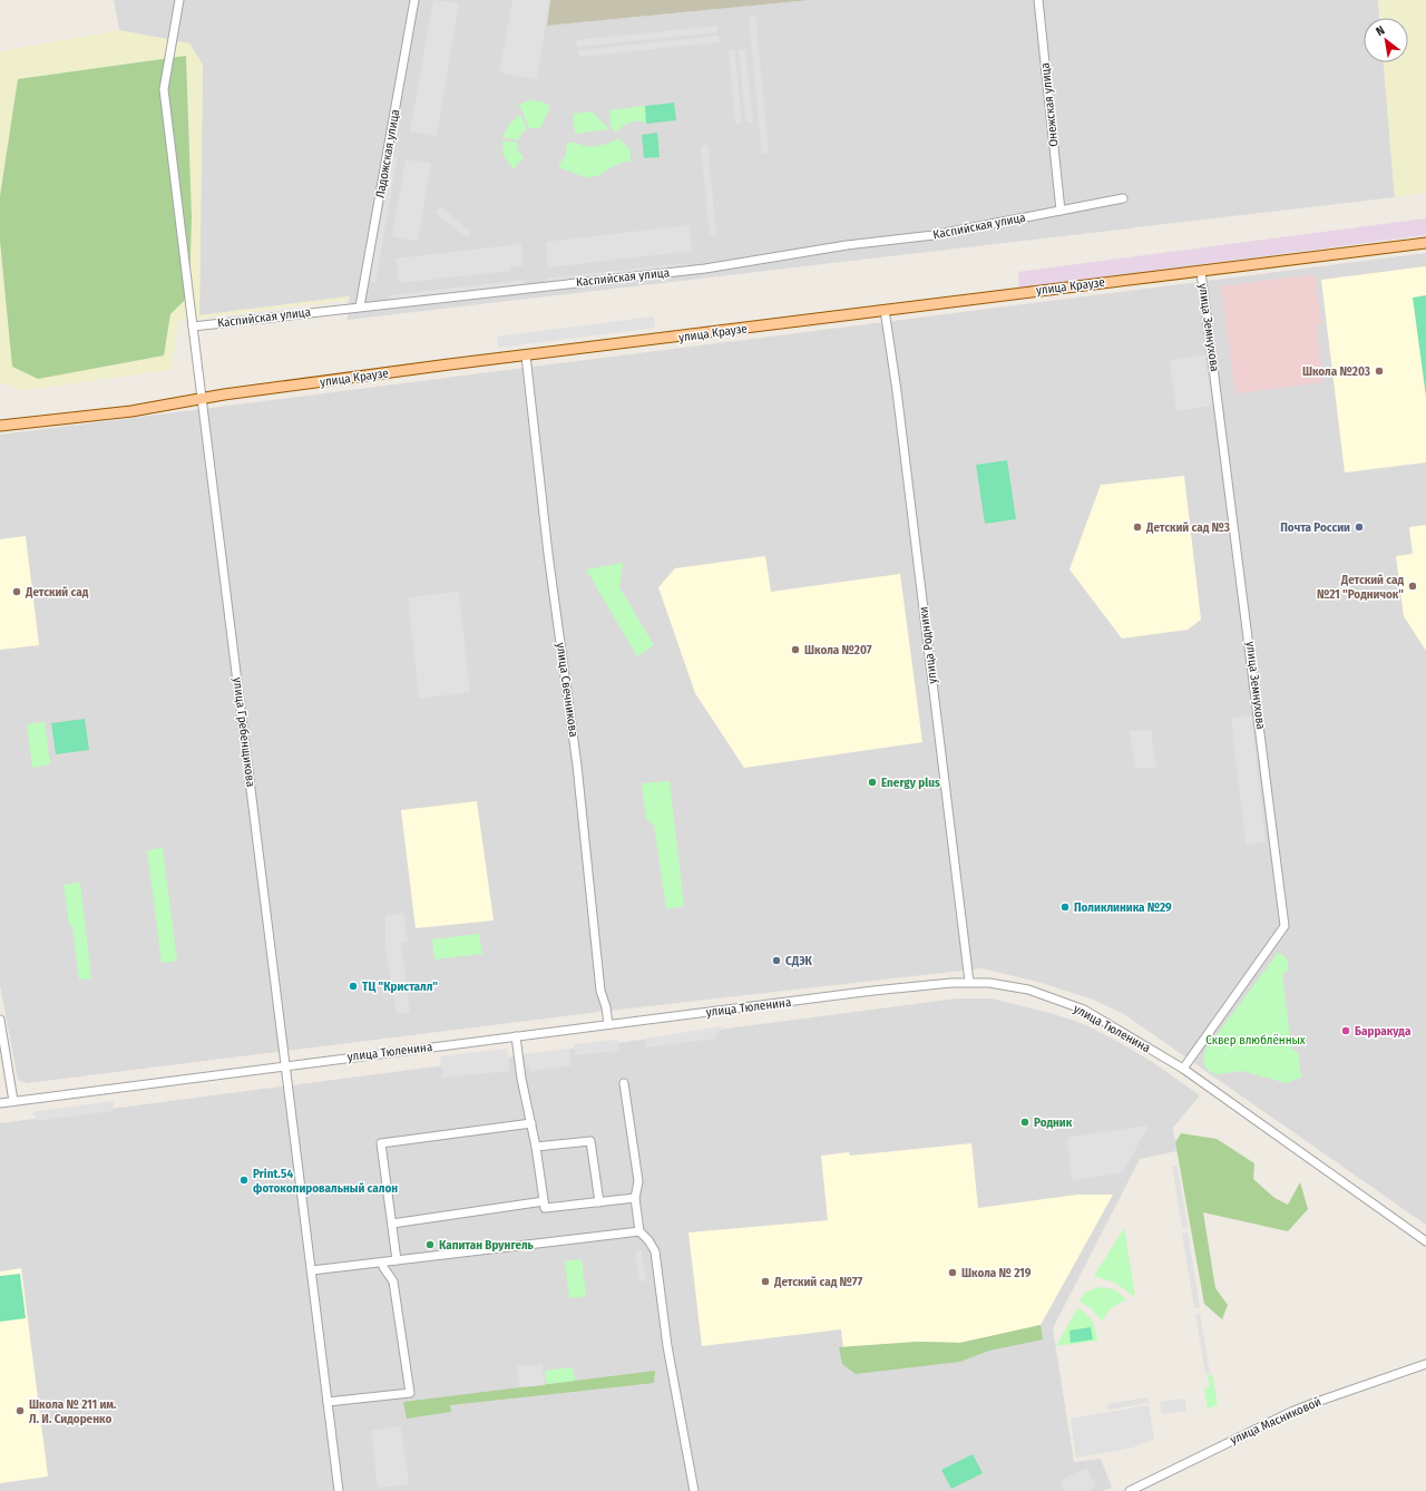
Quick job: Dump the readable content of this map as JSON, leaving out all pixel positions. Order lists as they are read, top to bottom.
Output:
{
  "streets": {
    "main road": ["улица Краузе"],
    "street": [
      "Онежская улица",
      "Ладожская улица",
      "Каспийская улица",
      "улица Земнухова",
      "улица Родники",
      "улица Свечникова",
      "улица Гребенщикова",
      "улица Тюленина",
      "улица Мясниковой"
    ]
  },
  "crossings": [
    ["Онежская улица", "Каспийская улица"],
    ["Ладожская улица", "Каспийская улица"],
    ["улица Краузе", "улица Земнухова"],
    ["улица Краузе", "улица Родники"],
    ["улица Краузе", "улица Свечникова"],
    ["улица Краузе", "улица Гребенщикова"],
    ["улица Земнухова", "улица Тюленина"],
    ["улица Родники", "улица Тюленина"],
    ["улица Свечникова", "улица Тюленина"],
    ["улица Гребенщикова", "улица Тюленина"]
  ],
  "parks": ["Сквер влюблённых"],
  "places": [
    "Школа №203",
    "Детский сад №3",
    "Почта России",
    "Детский сад №21 \"Родничок\"",
    "Детский сад",
    "Школа №207",
    "Energy plus",
    "Поликлиника №29",
    "СДЭК",
    "ТЦ \"Кристалл\"",
    "Барракуда",
    "Родник",
    "Print.54 фотокопировальный салон",
    "Капитан Врунгель",
    "Школа № 219",
    "Детский сад №77",
    "Школа № 211 им. Л. И. Сидоренко"
  ],
  "north": "top left"
}
